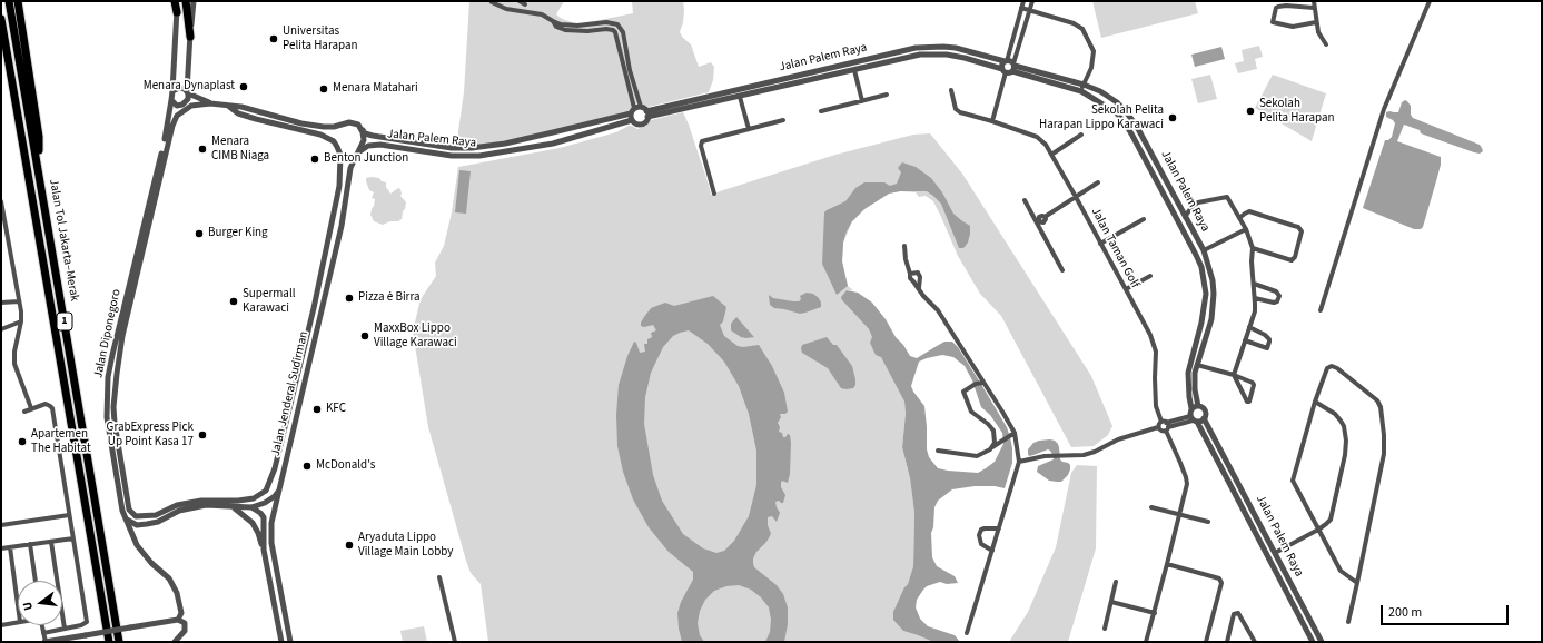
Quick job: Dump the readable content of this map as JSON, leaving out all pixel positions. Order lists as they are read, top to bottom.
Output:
{
  "streets": {
    "highway": ["Jalan Tol Jakarta–Merak", "1"],
    "street": [
      "Jalan Palem Raya",
      "Jalan Taman Golf",
      "Jalan Diponegoro",
      "Jalan Jenderal Sudirman"
    ]
  },
  "crossings": [
    ["Jalan Palem Raya", "Jalan Diponegoro"],
    ["Jalan Palem Raya", "Jalan Jenderal Sudirman"],
    ["Jalan Diponegoro", "Jalan Jenderal Sudirman"]
  ],
  "places": [
    "Universitas Pelita Harapan",
    "Menara Dynaplast",
    "Menara Matahari",
    "Sekolah Pelita Harapan",
    "Sekolah Pelita Harapan Lippo Karawaci",
    "Menara CIMB Niaga",
    "Benton Junction",
    "Burger King",
    "Pizza ė Birra",
    "Supermall Karawaci",
    "MaxxBox Lippo Village Karawaci",
    "KFC",
    "GrabExpress Pick Up Point Kasa 17",
    "Apartemen The Habitat",
    "McDonald's",
    "Aryaduta Lippo Village Main Lobby"
  ],
  "scale_bar": "200 m",
  "north": "left"
}
